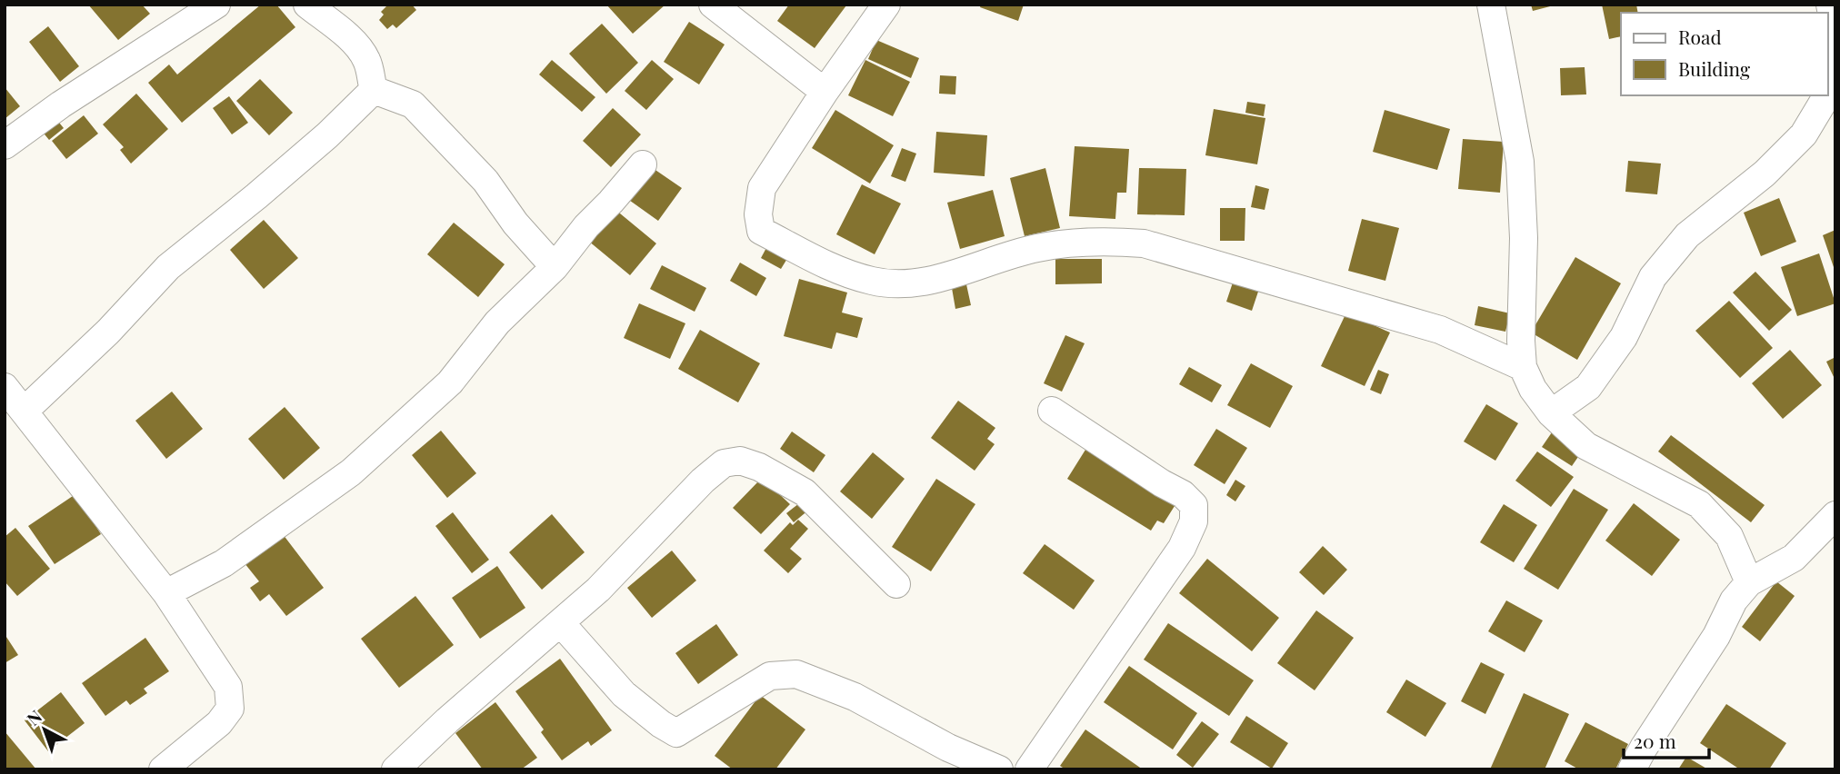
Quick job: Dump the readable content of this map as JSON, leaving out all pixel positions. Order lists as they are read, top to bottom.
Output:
{
  "legend": ["Road", "Building"],
  "scale_bar": "20 m",
  "north": "top left"
}
